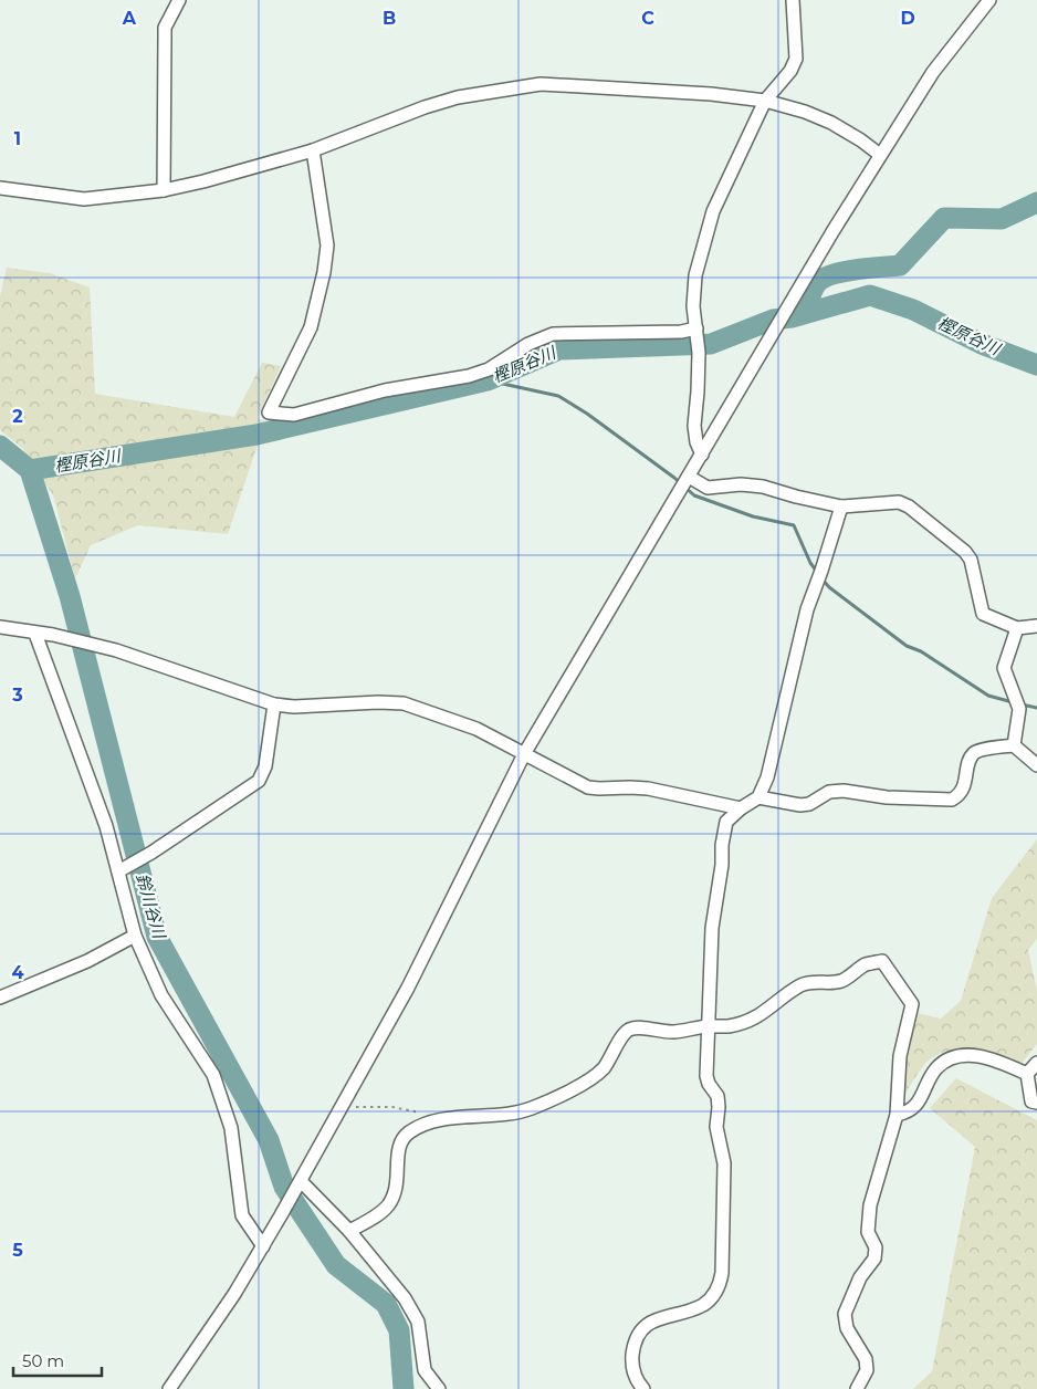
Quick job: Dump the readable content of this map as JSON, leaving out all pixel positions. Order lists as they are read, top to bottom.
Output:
{
  "water": ["樫原谷川", "鈴川谷川"],
  "scale_bar": "50 m",
  "grid": {
    "columns": [
      "A",
      "B",
      "C",
      "D"
    ],
    "rows": [
      "1",
      "2",
      "3",
      "4",
      "5"
    ]
  }
}
